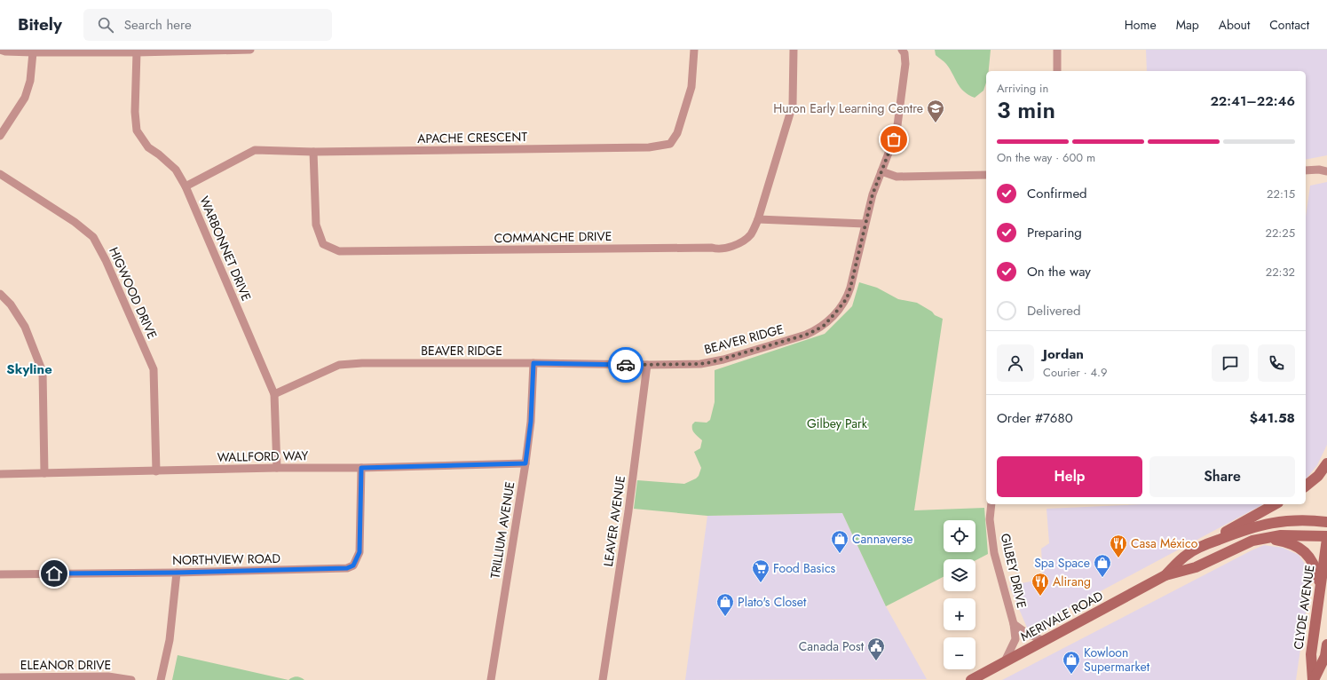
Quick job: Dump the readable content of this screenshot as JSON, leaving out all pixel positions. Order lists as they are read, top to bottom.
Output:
{
  "streets": {
    "main road": ["CLYDE AVENUE", "MERIVALE ROAD"],
    "street": [
      "APACHE CRESCENT",
      "COMMANCHE DRIVE",
      "WARBONNET DRIVE",
      "HIGWOOD DRIVE",
      "BEAVER RIDGE",
      "WALLFORD WAY",
      "LEAVER AVENUE",
      "TRILLIUM AVENUE",
      "NORTHVIEW ROAD",
      "GILBEY DRIVE",
      "ELEANOR DRIVE"
    ]
  },
  "crossings": [
    ["APACHE CRESCENT", "COMMANCHE DRIVE"],
    ["APACHE CRESCENT", "WARBONNET DRIVE"],
    ["WARBONNET DRIVE", "BEAVER RIDGE"],
    ["WARBONNET DRIVE", "WALLFORD WAY"],
    ["HIGWOOD DRIVE", "WALLFORD WAY"],
    ["BEAVER RIDGE", "LEAVER AVENUE"],
    ["BEAVER RIDGE", "TRILLIUM AVENUE"],
    ["WALLFORD WAY", "TRILLIUM AVENUE"],
    ["WALLFORD WAY", "NORTHVIEW ROAD"],
    ["GILBEY DRIVE", "MERIVALE ROAD"],
    ["CLYDE AVENUE", "MERIVALE ROAD"]
  ],
  "districts": ["Skyline"],
  "parks": ["Gilbey Park"],
  "places": {
    "school or university": ["Huron Early Learning Centre"],
    "shop": [
      "Cannaverse",
      "Spa Space",
      "Plato's Closet",
      "Kowloon Supermarket"
    ],
    "restaurant": ["Casa México", "Alirang"],
    "supermarket": ["Food Basics"],
    "public building": ["Canada Post"]
  },
  "page": {
    "header": "Bitely",
    "search": "Search here",
    "nav": [
      "Home",
      "Map",
      "About",
      "Contact"
    ],
    "heading": ["3 min", "Arriving in", "22:41–22:46"],
    "panel": [
      "Jordan",
      "Courier · 4.9",
      "Order #7680",
      "$41.58"
    ],
    "bar": "On the way · 600 m",
    "list": [
      ["Confirmed", "22:15"],
      ["Preparing", "22:25"],
      ["On the way", "22:32"],
      "Delivered"
    ],
    "buttons": ["Help", "Share"],
    "map_buttons": ["+", "−"]
  }
}
